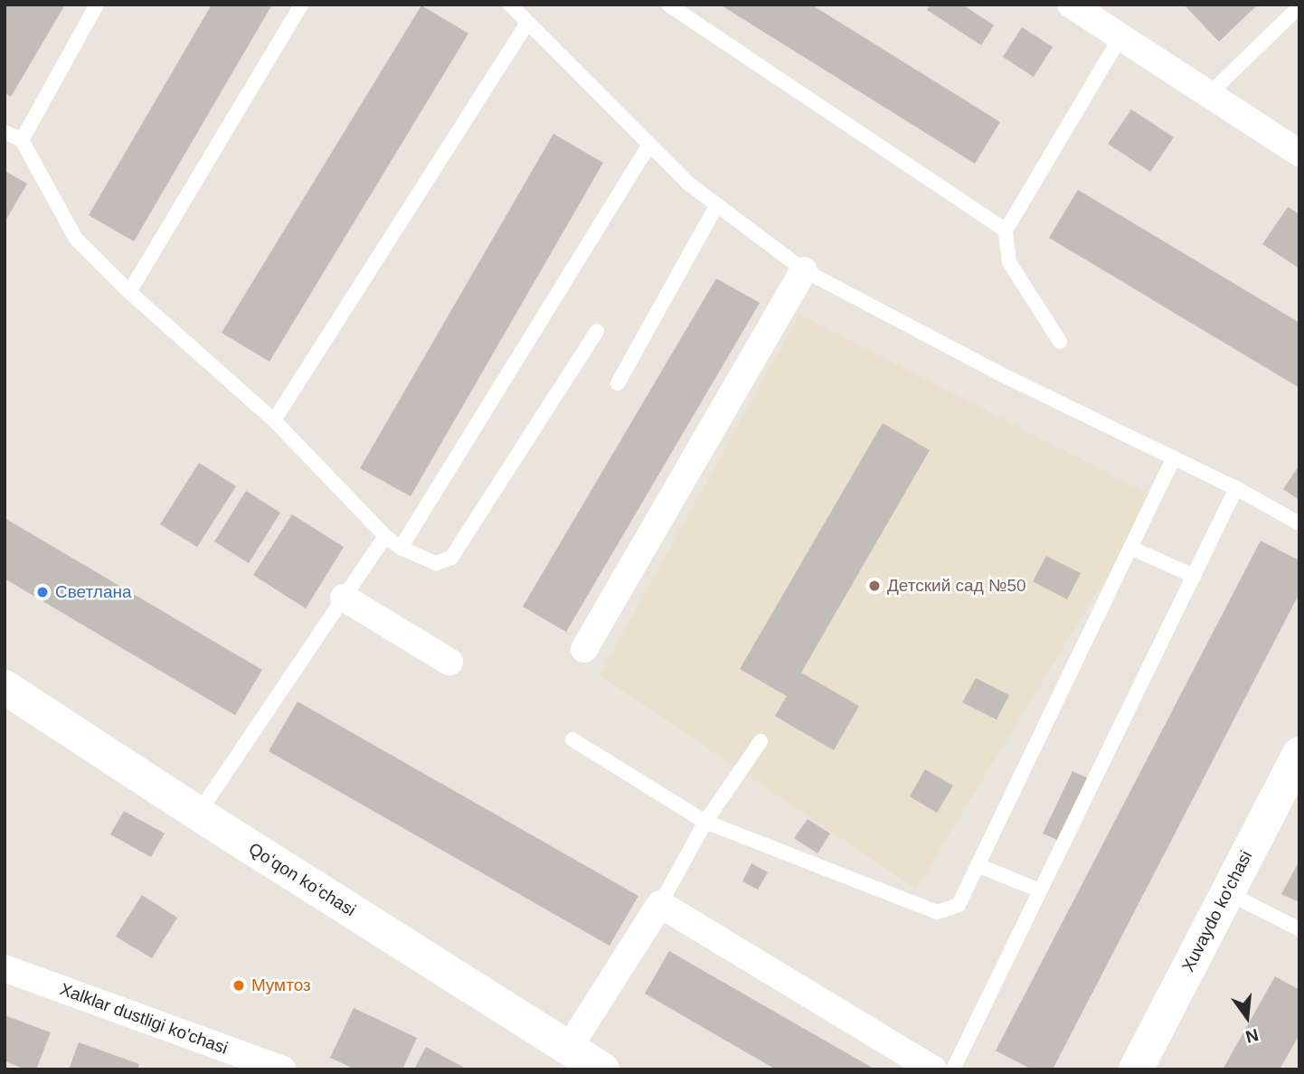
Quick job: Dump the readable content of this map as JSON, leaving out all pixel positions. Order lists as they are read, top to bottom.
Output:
{
  "streets": {
    "street": ["Qoʻqon koʻchasi", "Xuvaydo ko'chasi", "Xalklar dustligi ko'chasi"]
  },
  "places": ["Детский сад №50", "Светлана", "Mумтоз"],
  "north": "bottom"
}
